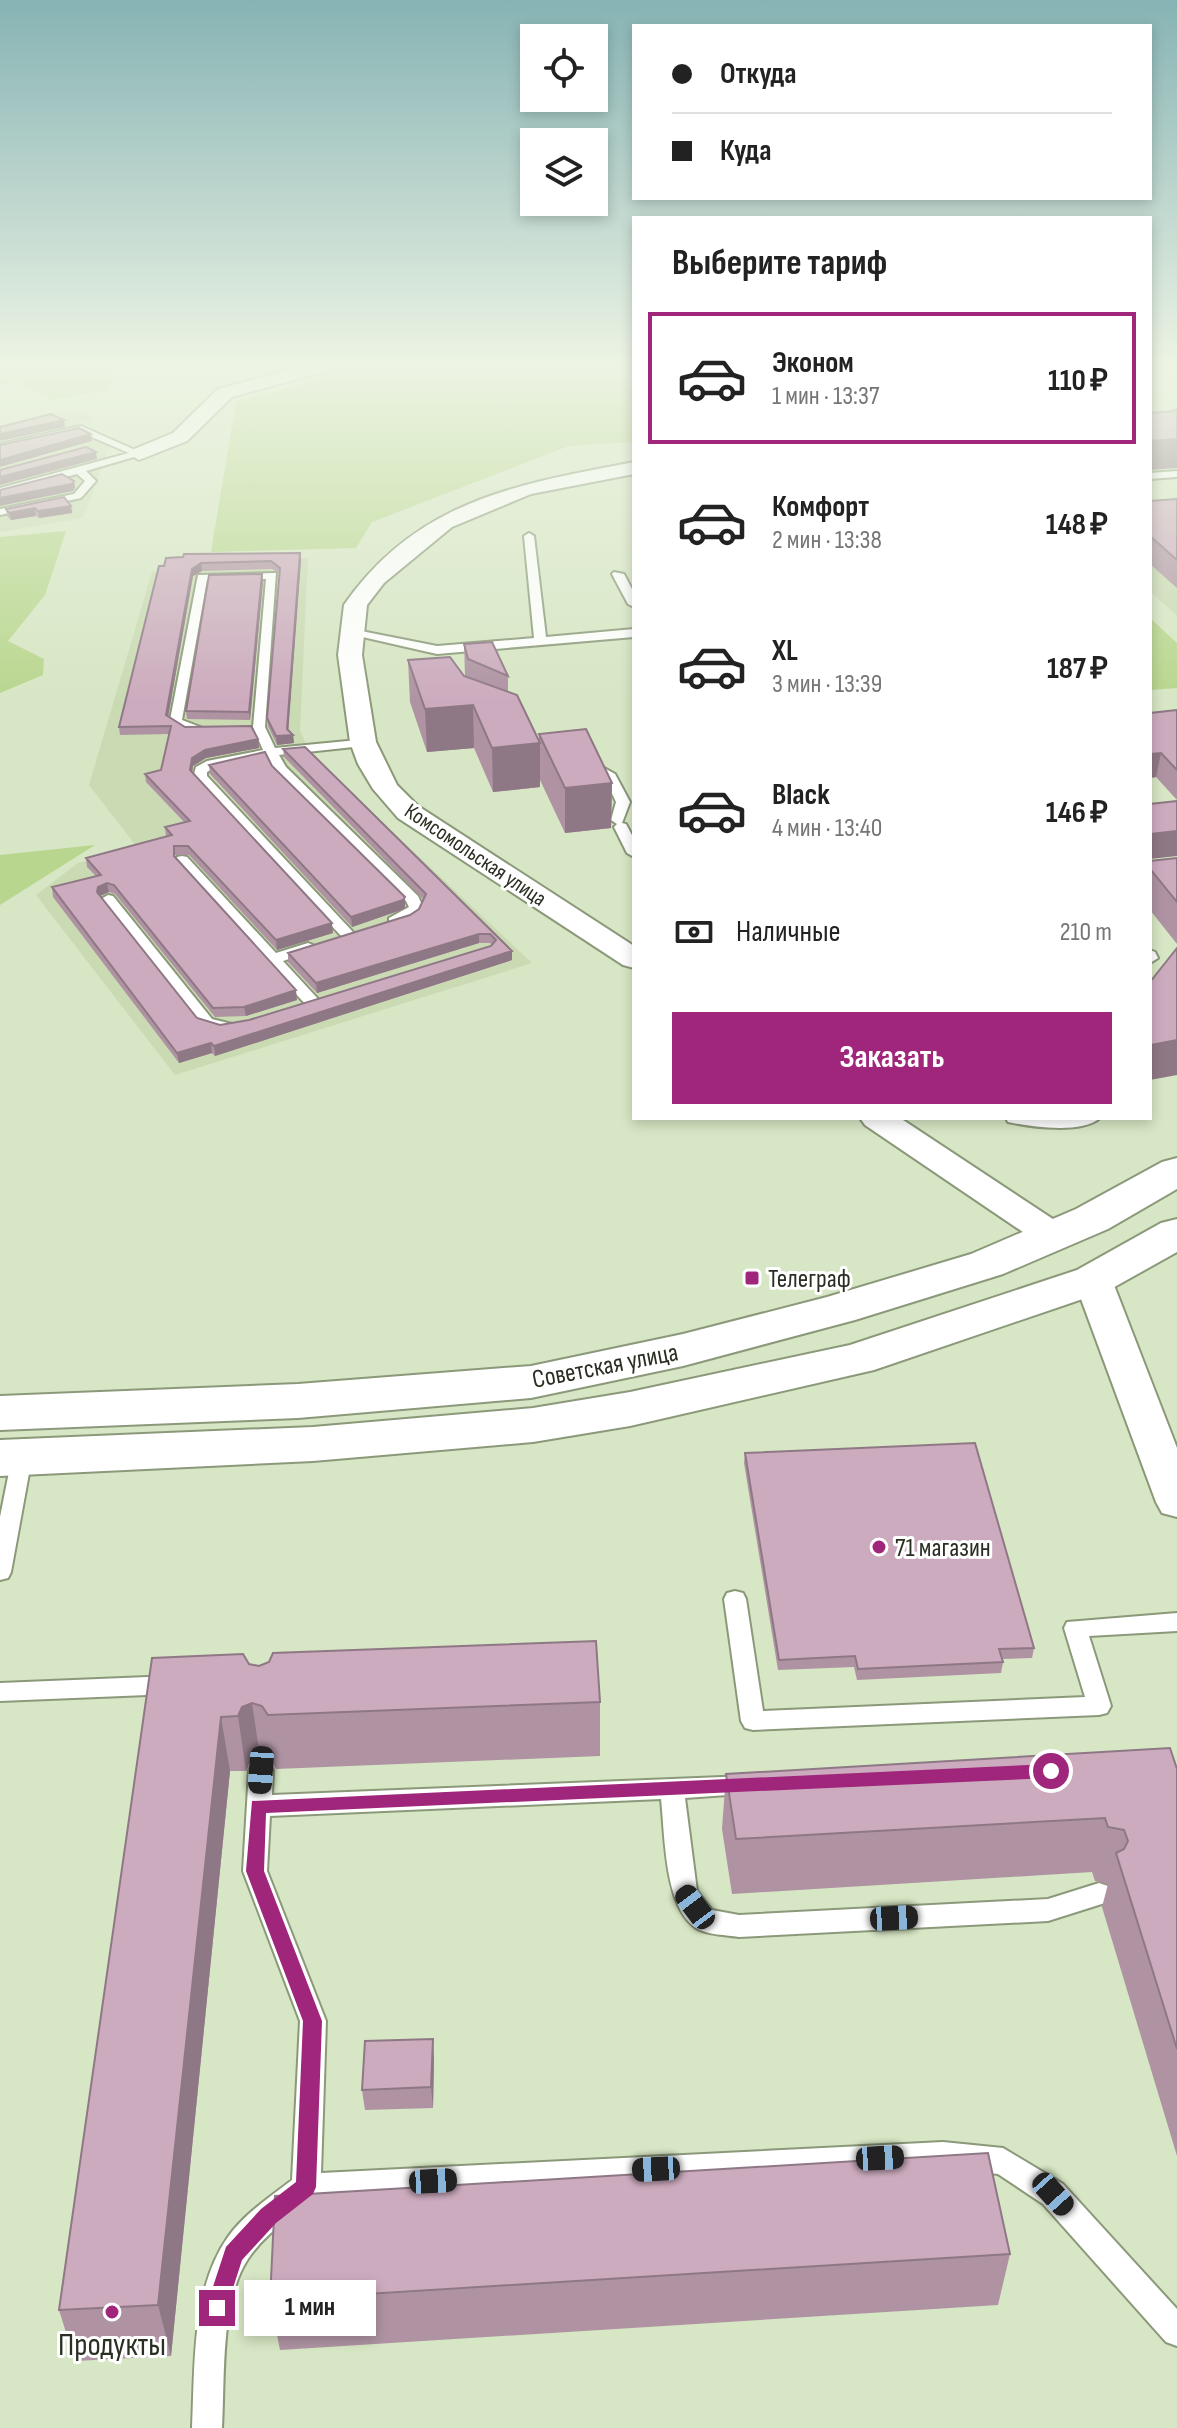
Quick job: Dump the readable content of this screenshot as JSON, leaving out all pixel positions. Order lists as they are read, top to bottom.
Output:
{
  "streets": {
    "street": ["Комсомольская улица", "Советская улица"]
  },
  "places": {
    "transit": ["Телеграф"],
    "other": ["71 магазин", "Продукты"]
  },
  "page": {
    "banner": ["Откуда", "Куда"],
    "heading": "Выберите тариф",
    "list": [
      {
        "name": "Эконом",
        "note": "1 мин · 13:37",
        "value": "110 ₽"
      },
      {
        "name": "Комфорт",
        "note": "2 мин · 13:38",
        "value": "148 ₽"
      },
      {
        "name": "XL",
        "note": "3 мин · 13:39",
        "value": "187 ₽"
      },
      {
        "name": "Black",
        "note": "4 мин · 13:40",
        "value": "146 ₽"
      }
    ],
    "pay": ["Наличные", "210 m"],
    "buttons": "Заказать",
    "bubble": "1 мин"
  }
}
